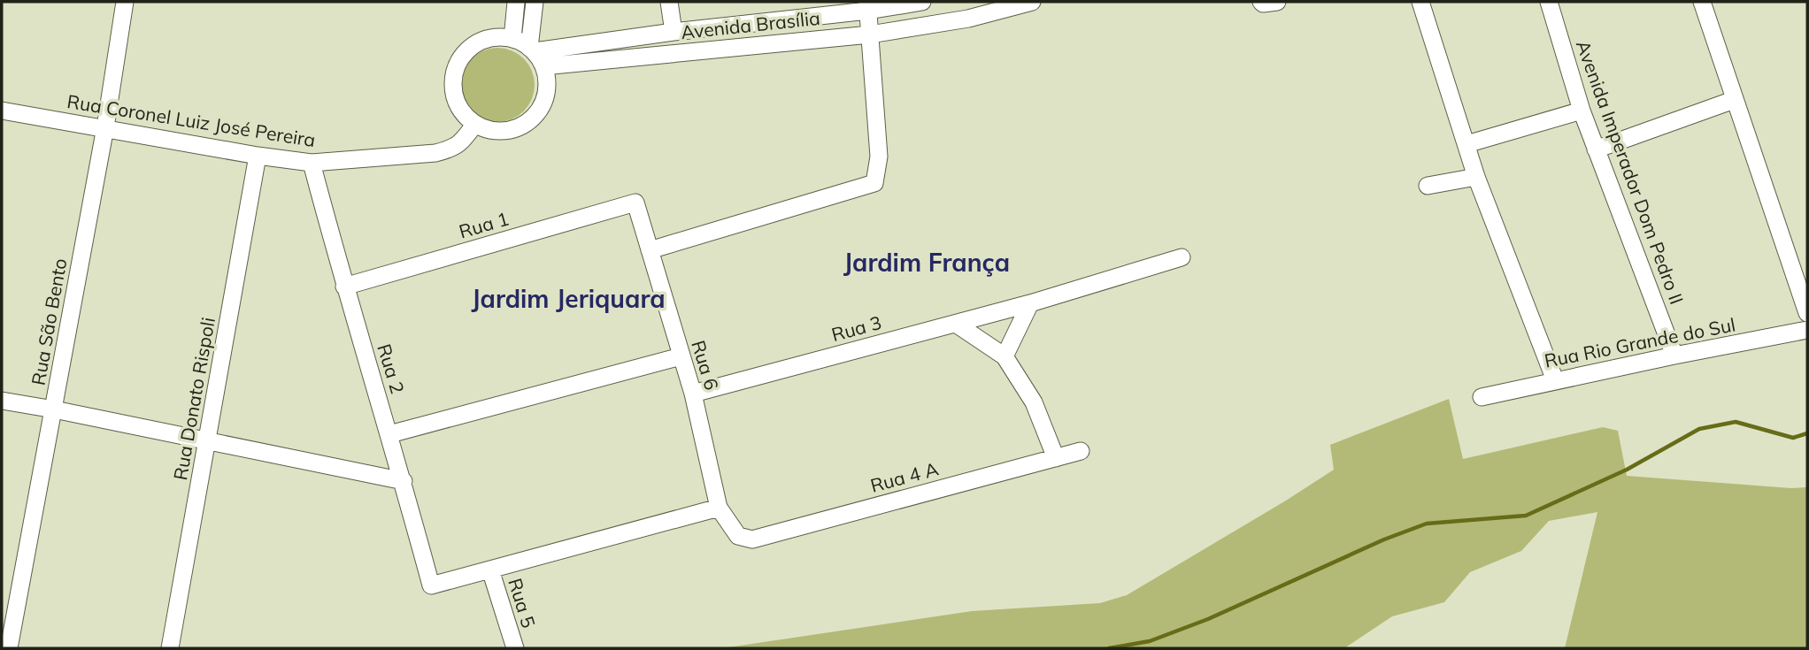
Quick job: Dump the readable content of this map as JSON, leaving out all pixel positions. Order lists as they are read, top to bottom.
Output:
{
  "streets": {
    "street": [
      "Avenida Brasília",
      "Rua Coronel Luiz José Pereira",
      "Avenida Imperador Dom Pedro II",
      "Rua 1",
      "Rua São Bento",
      "Rua 3",
      "Rua Rio Grande do Sul",
      "Rua 6",
      "Rua 2",
      "Rua Donato Rispoli",
      "Rua 4 A",
      "Rua 5"
    ]
  },
  "crossings": [
    ["Avenida Brasília", "Rua Coronel Luiz José Pereira"],
    ["Rua Coronel Luiz José Pereira", "Rua São Bento"],
    ["Rua Coronel Luiz José Pereira", "Rua 2"],
    ["Rua Coronel Luiz José Pereira", "Rua Donato Rispoli"],
    ["Avenida Imperador Dom Pedro II", "Rua Rio Grande do Sul"],
    ["Rua 1", "Rua 6"],
    ["Rua 1", "Rua 2"],
    ["Rua 3", "Rua 6"],
    ["Rua 6", "Rua 4 A"],
    ["Rua 2", "Rua 5"]
  ],
  "districts": ["Jardim França", "Jardim Jeriquara"]
}
